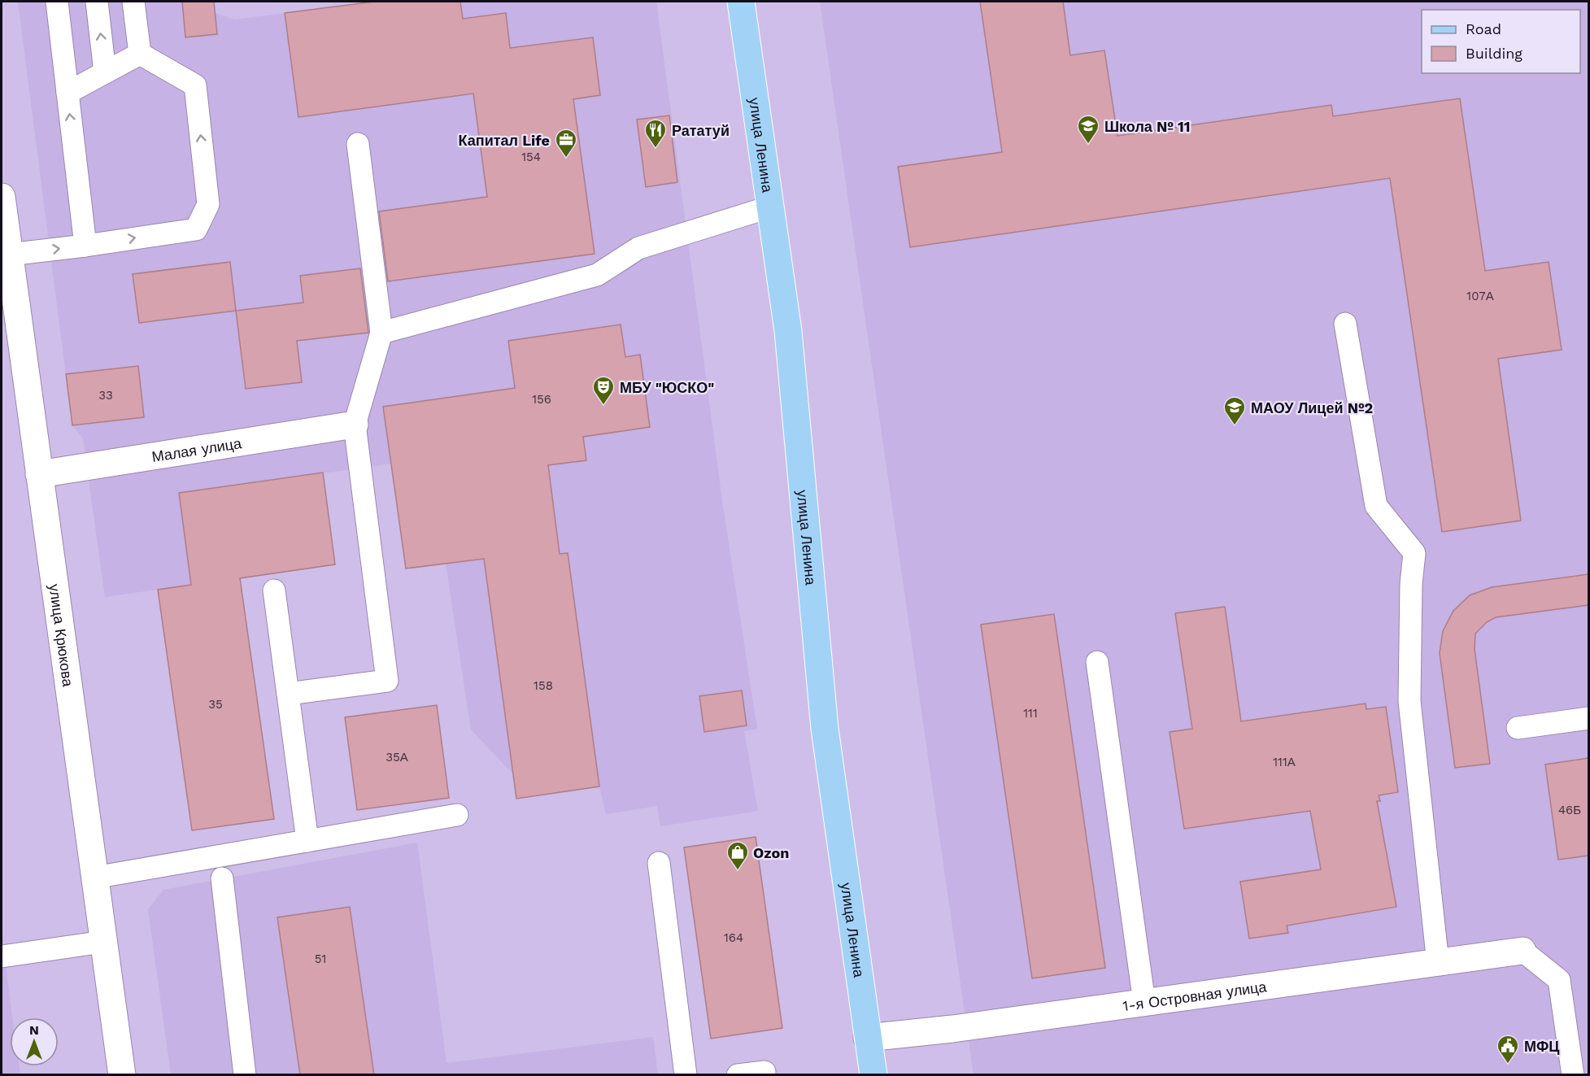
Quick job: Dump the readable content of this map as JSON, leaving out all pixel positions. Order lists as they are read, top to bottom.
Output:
{
  "streets": {
    "main road": ["улица Ленина"],
    "street": ["Малая улица", "улица Крюкова", "1-я Островная улица"]
  },
  "crossings": [
    ["улица Ленина", "1-я Островная улица"],
    ["Малая улица", "улица Крюкова"]
  ],
  "places": {
    "school or university": ["Школа № 11", "МАОУ Лицей №2"],
    "restaurant": ["Рататуй"],
    "office": ["Капитал Life"],
    "theatre": ["МБУ \"ЮСКО\""],
    "shop": ["Ozon"],
    "public building": ["МФЦ"]
  },
  "house_numbers": [
    "154",
    "107А",
    "33",
    "156",
    "158",
    "35",
    "111",
    "35А",
    "111А",
    "46Б",
    "164",
    "51"
  ],
  "legend": ["Road", "Building"],
  "north": "top"
}
